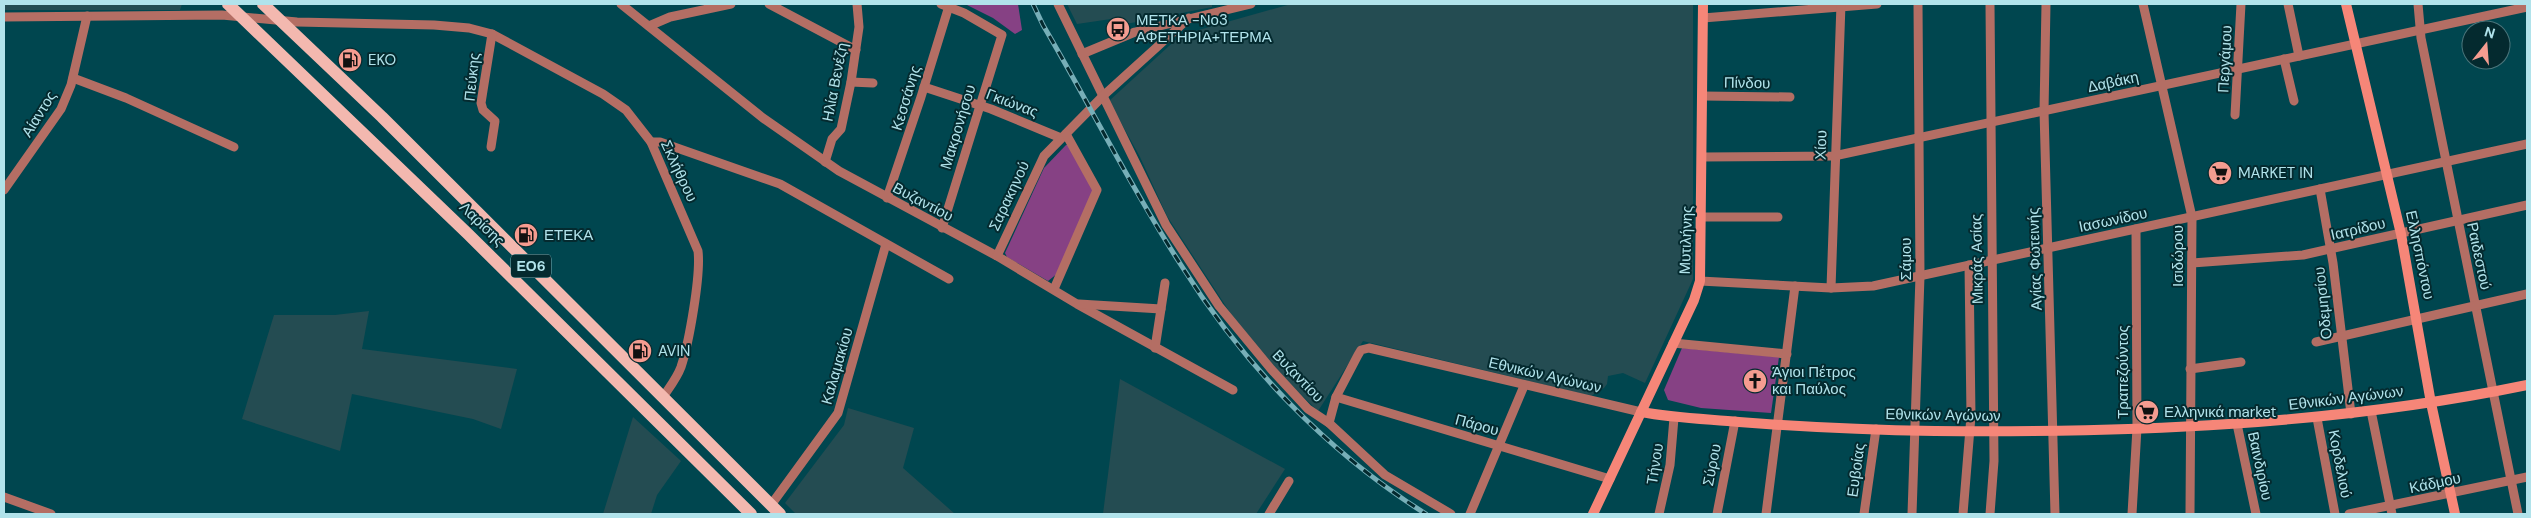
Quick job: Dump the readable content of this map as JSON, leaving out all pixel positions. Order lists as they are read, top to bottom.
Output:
{
  "streets": {
    "main road": ["Λαρίσης", "ΕΟ6"],
    "street": [
      "Περγάμου",
      "Πεύκης",
      "Ηλία Βενέζη",
      "Δαβάκη",
      "Πίνδου",
      "Κεσσάνης",
      "Γκιώνας",
      "Αίαντος",
      "Μακρονήσου",
      "Χίου",
      "Σκλήθρου",
      "Σαρακηνού",
      "Βυζαντίου",
      "Ιασωνίδου",
      "Ιατρίδου",
      "Μυτιλήνης",
      "Ελλησπόντου",
      "Ισιδώρου",
      "Ραιδεστού",
      "Σάμου",
      "Μικράς Ασίας",
      "Αγίας Φωτεινής",
      "Οδεμησίου",
      "Καλαμακίου",
      "Τραπεζούντος",
      "Εθνικών Αγώνων",
      "Πάρου",
      "Τήνου",
      "Κορδελιού",
      "Σύρου",
      "Βαινδιρίου",
      "Ευβοίας",
      "Κάδμου"
    ]
  },
  "crossings": [
    ["Περγάμου", "Δαβάκη"],
    ["Πεύκης", "Σκλήθρου"],
    ["Ηλία Βενέζη", "Βυζαντίου"],
    ["Δαβάκη", "Χίου"],
    ["Δαβάκη", "Μυτιλήνης"],
    ["Δαβάκη", "Ελλησπόντου"],
    ["Δαβάκη", "Ισιδώρου"],
    ["Δαβάκη", "Ραιδεστού"],
    ["Δαβάκη", "Σάμου"],
    ["Δαβάκη", "Μικράς Ασίας"],
    ["Δαβάκη", "Αγίας Φωτεινής"],
    ["Πίνδου", "Μυτιλήνης"],
    ["Κεσσάνης", "Γκιώνας"],
    ["Κεσσάνης", "Μακρονήσου"],
    ["Κεσσάνης", "Βυζαντίου"],
    ["Γκιώνας", "Μακρονήσου"],
    ["Γκιώνας", "Σαρακηνού"],
    ["Μακρονήσου", "Βυζαντίου"],
    ["Χίου", "Ιασωνίδου"],
    ["Σκλήθρου", "Λαρίσης"],
    ["Σαρακηνού", "Βυζαντίου"],
    ["Ιασωνίδου", "Μυτιλήνης"],
    ["Ιασωνίδου", "Ελλησπόντου"],
    ["Ιασωνίδου", "Ισιδώρου"],
    ["Ιασωνίδου", "Ραιδεστού"],
    ["Ιασωνίδου", "Σάμου"],
    ["Ιασωνίδου", "Μικράς Ασίας"],
    ["Ιασωνίδου", "Αγίας Φωτεινής"],
    ["Ιασωνίδου", "Οδεμησίου"],
    ["Ιασωνίδου", "Τραπεζούντος"],
    ["Λαρίσης", "Καλαμακίου"],
    ["Ιατρίδου", "Ελλησπόντου"],
    ["Ιατρίδου", "Ισιδώρου"],
    ["Ιατρίδου", "Ραιδεστού"],
    ["Ιατρίδου", "Οδεμησίου"],
    ["Μυτιλήνης", "Εθνικών Αγώνων"],
    ["Μυτιλήνης", "Πάρου"],
    ["Ελλησπόντου", "Εθνικών Αγώνων"],
    ["Ελλησπόντου", "Κάδμου"],
    ["Ισιδώρου", "Εθνικών Αγώνων"],
    ["Ραιδεστού", "Εθνικών Αγώνων"],
    ["Ραιδεστού", "Κάδμου"],
    ["Σάμου", "Εθνικών Αγώνων"],
    ["Μικράς Ασίας", "Εθνικών Αγώνων"],
    ["Αγίας Φωτεινής", "Εθνικών Αγώνων"],
    ["Οδεμησίου", "Εθνικών Αγώνων"],
    ["Τραπεζούντος", "Εθνικών Αγώνων"],
    ["Εθνικών Αγώνων", "Πάρου"],
    ["Εθνικών Αγώνων", "Τήνου"],
    ["Εθνικών Αγώνων", "Κορδελιού"],
    ["Εθνικών Αγώνων", "Σύρου"],
    ["Εθνικών Αγώνων", "Βαινδιρίου"],
    ["Εθνικών Αγώνων", "Ευβοίας"]
  ],
  "places": {
    "bus stop": ["ΜΕΤΚΑ -Νο3 ΑΦΕΤΗΡΙΑ+ΤΕΡΜΑ"],
    "fuel station": ["EKO", "ΕΤΕΚΑ", "AVIN"],
    "supermarket": ["MARKET IN", "Ελληνικά market"],
    "church": ["Άγιοι Πέτρος και Παύλος"]
  },
  "north": "top"
}
